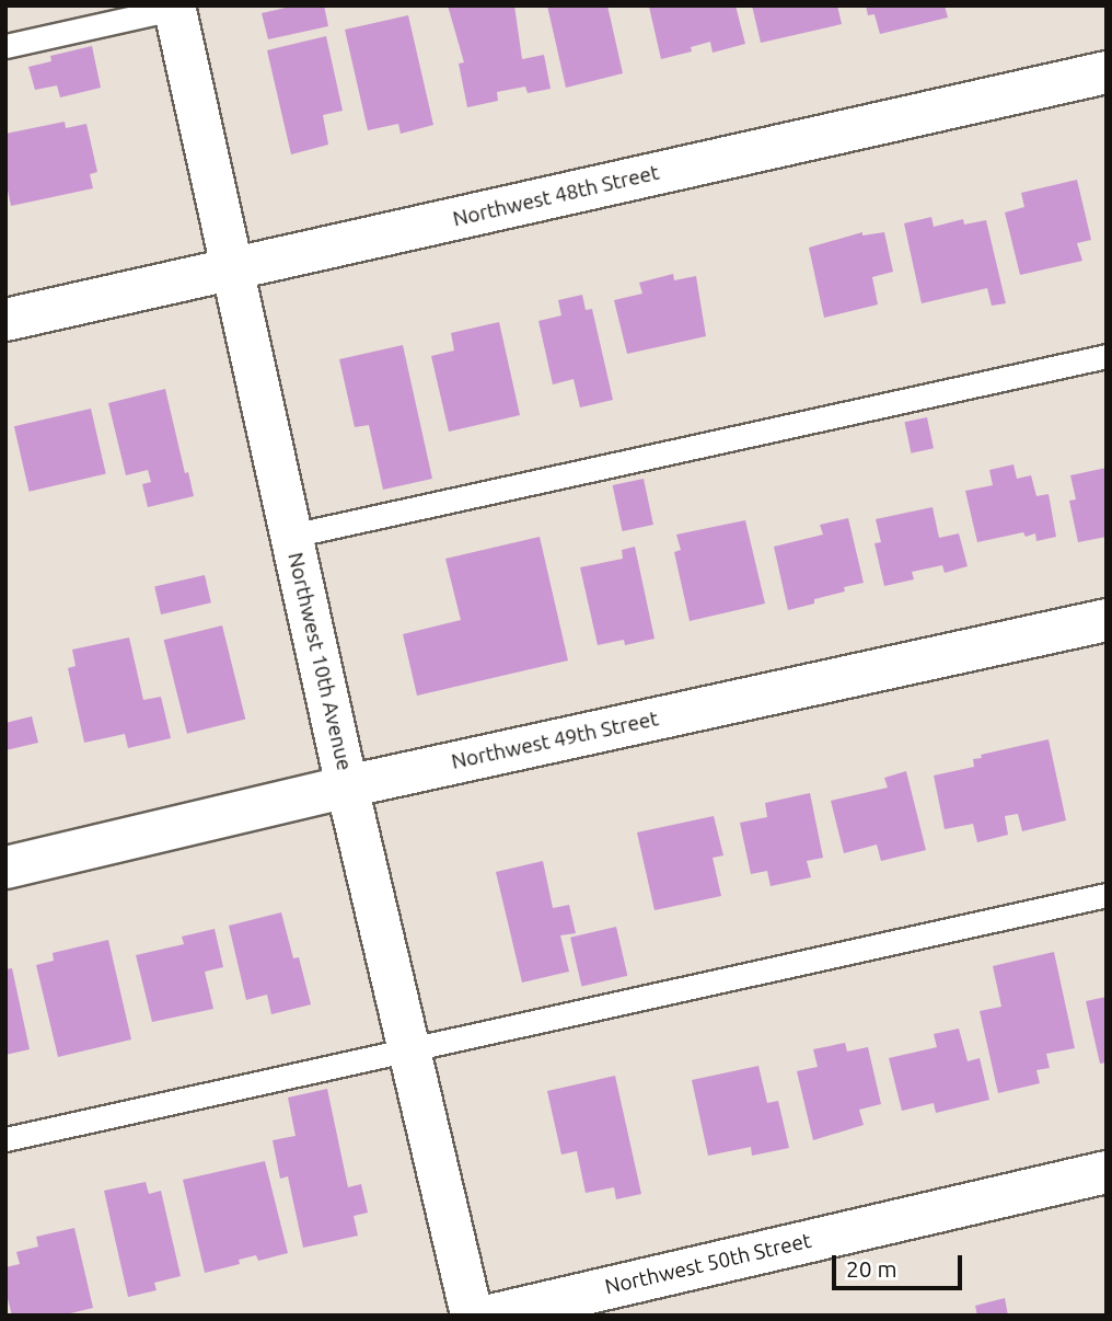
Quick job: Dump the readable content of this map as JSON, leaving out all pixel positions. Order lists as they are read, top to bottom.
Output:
{
  "streets": {
    "street": [
      "Northwest 48th Street",
      "Northwest 10th Avenue",
      "Northwest 49th Street",
      "Northwest 50th Street"
    ]
  },
  "crossings": [
    ["Northwest 48th Street", "Northwest 10th Avenue"],
    ["Northwest 10th Avenue", "Northwest 49th Street"]
  ],
  "scale_bar": "20 m"
}
